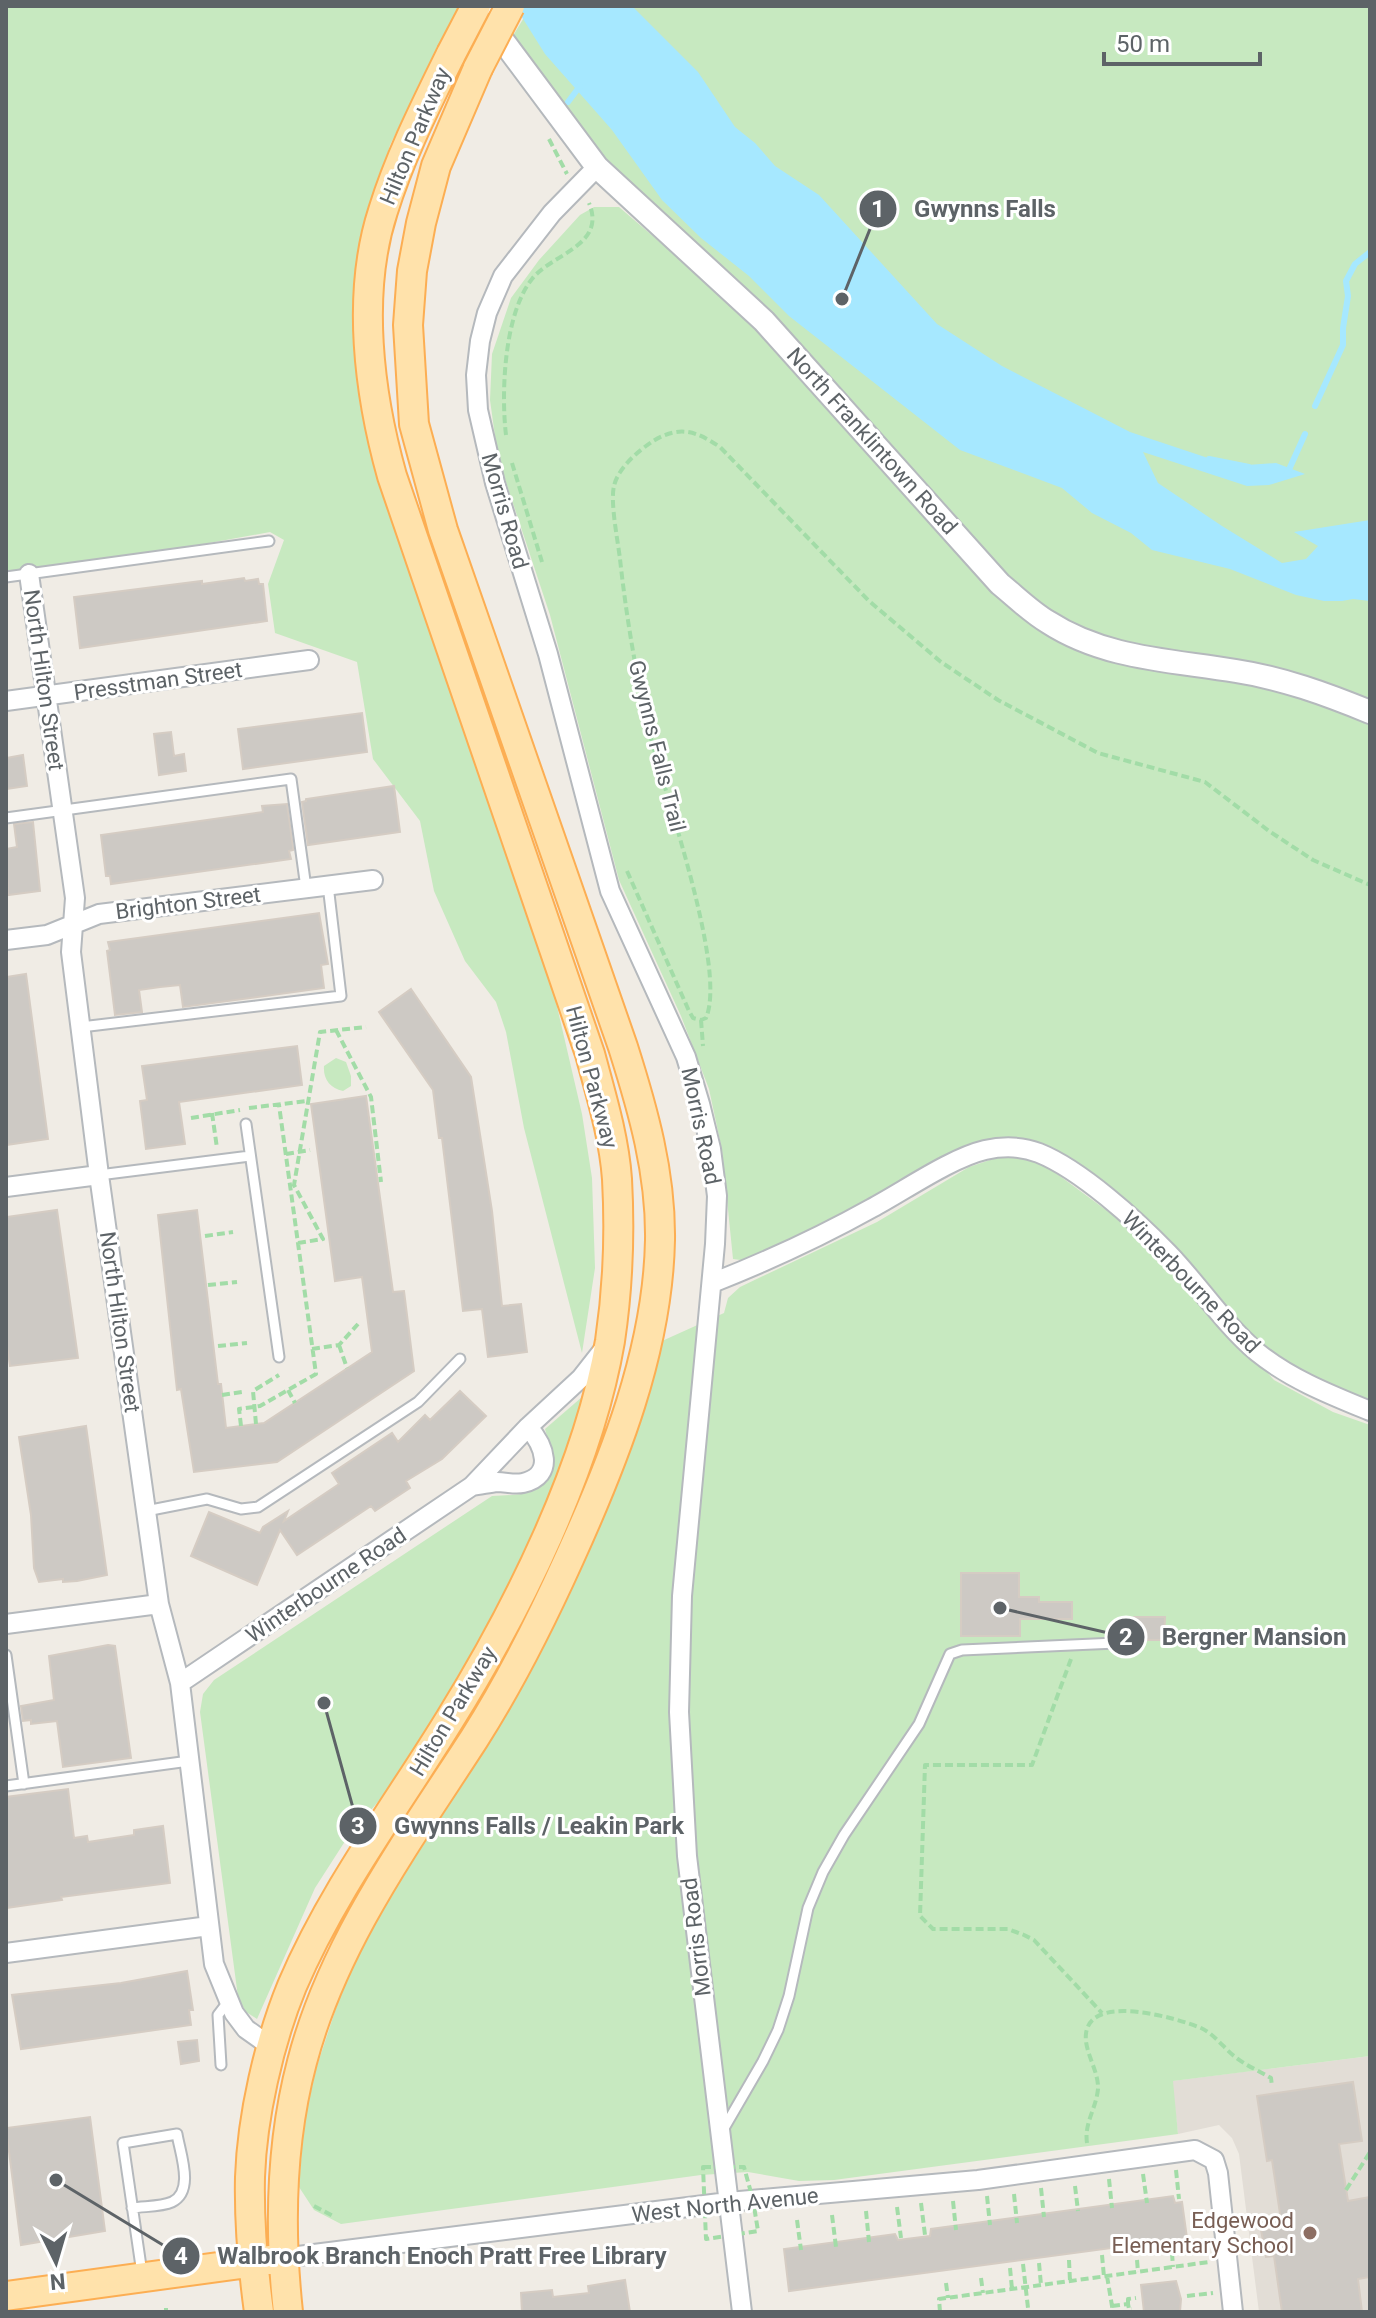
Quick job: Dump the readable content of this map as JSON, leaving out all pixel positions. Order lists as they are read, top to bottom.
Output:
{
  "streets": {
    "main road": ["Hilton Parkway", "West North Avenue"],
    "street": [
      "North Franklintown Road",
      "Morris Road",
      "North Hilton Street",
      "Presstman Street",
      "Brighton Street",
      "Winterbourne Road"
    ],
    "path": ["Gwynns Falls Trail"]
  },
  "crossings": [
    ["Hilton Parkway", "North Franklintown Road"],
    ["Hilton Parkway", "North Hilton Street"],
    ["Hilton Parkway", "Winterbourne Road"],
    ["Hilton Parkway", "West North Avenue"],
    ["North Franklintown Road", "Morris Road"],
    ["Morris Road", "Winterbourne Road"],
    ["Morris Road", "West North Avenue"],
    ["North Hilton Street", "Presstman Street"],
    ["North Hilton Street", "Brighton Street"],
    ["North Hilton Street", "Winterbourne Road"]
  ],
  "places": [
    "Gwynns Falls",
    "Bergner Mansion",
    "Gwynns Falls / Leakin Park",
    "Walbrook Branch Enoch Pratt Free Library",
    "Edgewood Elementary School"
  ],
  "scale_bar": "50 m",
  "north": "bottom"
}
